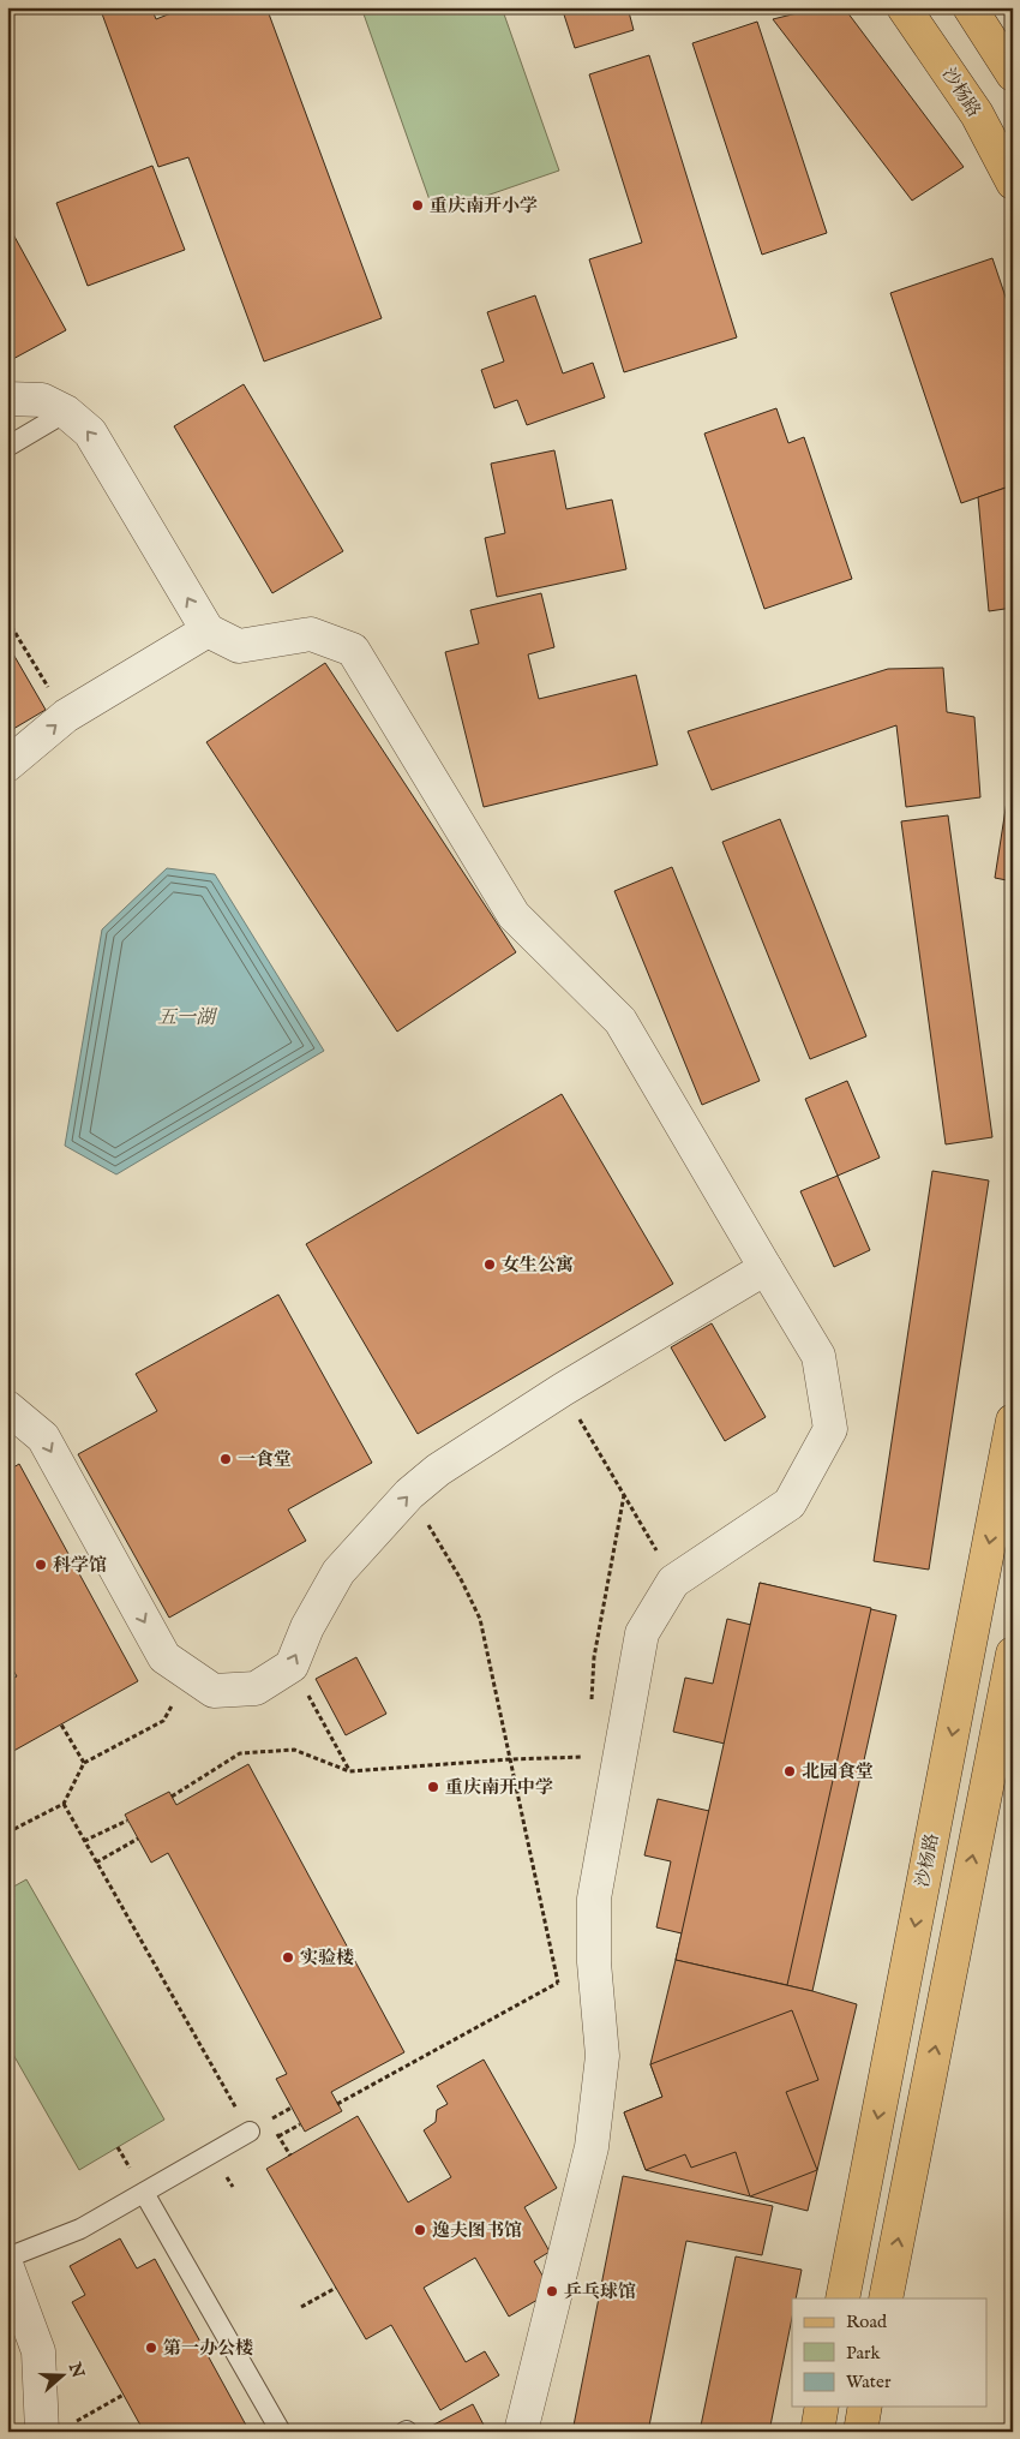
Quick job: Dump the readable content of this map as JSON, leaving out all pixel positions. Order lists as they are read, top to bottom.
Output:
{
  "streets": {
    "main road": ["沙杨路"]
  },
  "water": ["五一湖"],
  "places": [
    "重庆南开小学",
    "女生公寓",
    "一食堂",
    "科学馆",
    "北园食堂",
    "重庆南开中学",
    "实验楼",
    "逸夫图书馆",
    "乒乓球馆",
    "第一办公楼"
  ],
  "legend": ["Road", "Park", "Water"],
  "north": "right"
}
